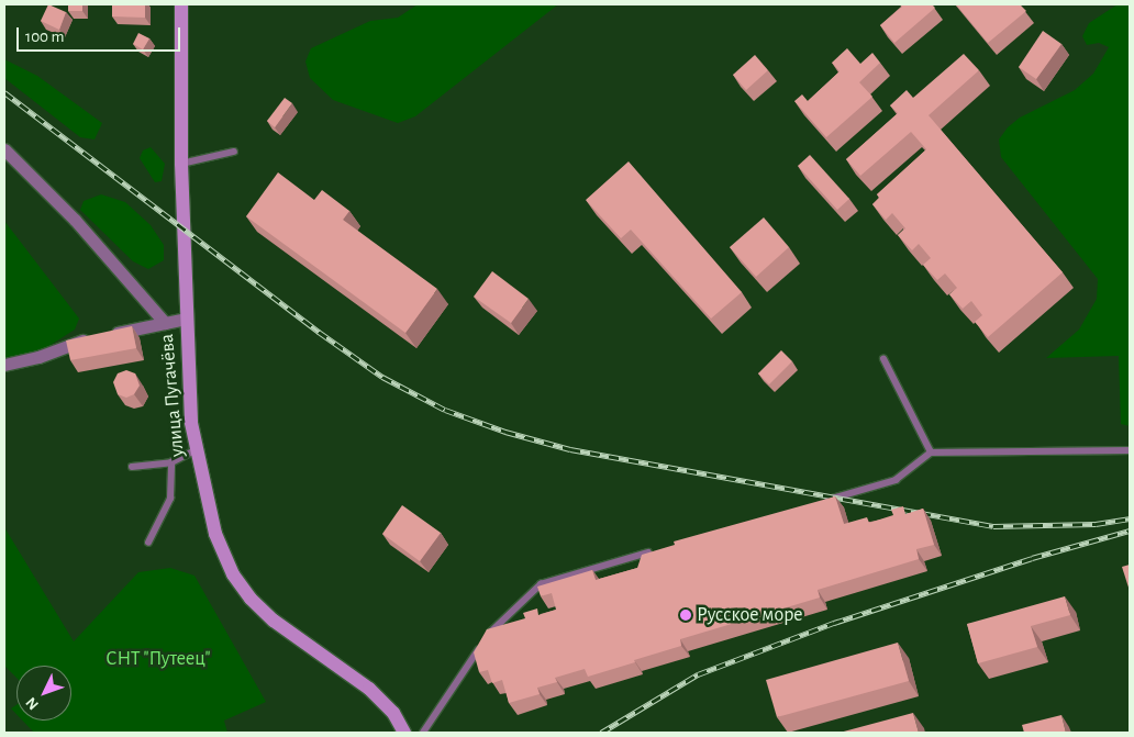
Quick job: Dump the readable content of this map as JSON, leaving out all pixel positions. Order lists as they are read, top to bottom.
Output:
{
  "streets": {
    "street": ["улица Пугачёва"]
  },
  "parks": ["СНТ \"Путеец\""],
  "places": ["Русское море"],
  "scale_bar": "100 m",
  "north": "bottom left"
}
